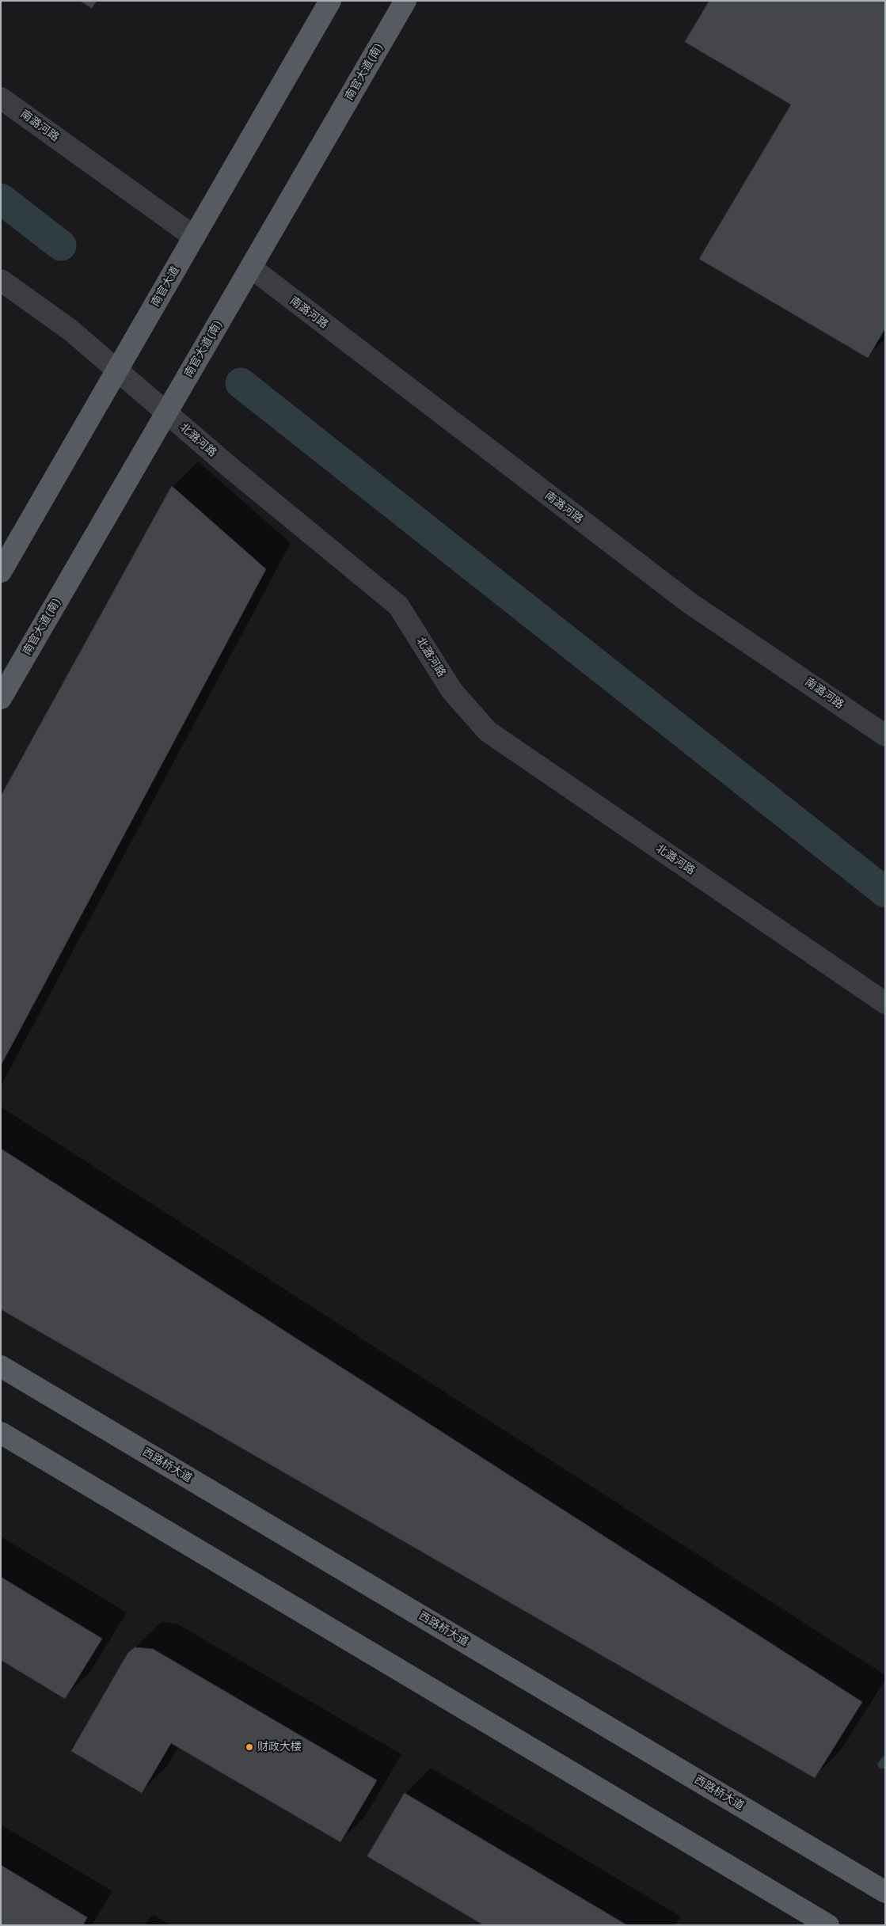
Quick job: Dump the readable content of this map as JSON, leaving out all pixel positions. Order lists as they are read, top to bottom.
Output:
{
  "streets": {
    "main road": ["南官大道(南)", "南官大道", "西路桥大道"],
    "street": ["南潞河路", "北潞河路"]
  },
  "crossings": [
    ["南官大道(南)", "南潞河路"],
    ["南潞河路", "南官大道"]
  ],
  "places": ["财政大楼"]
}
